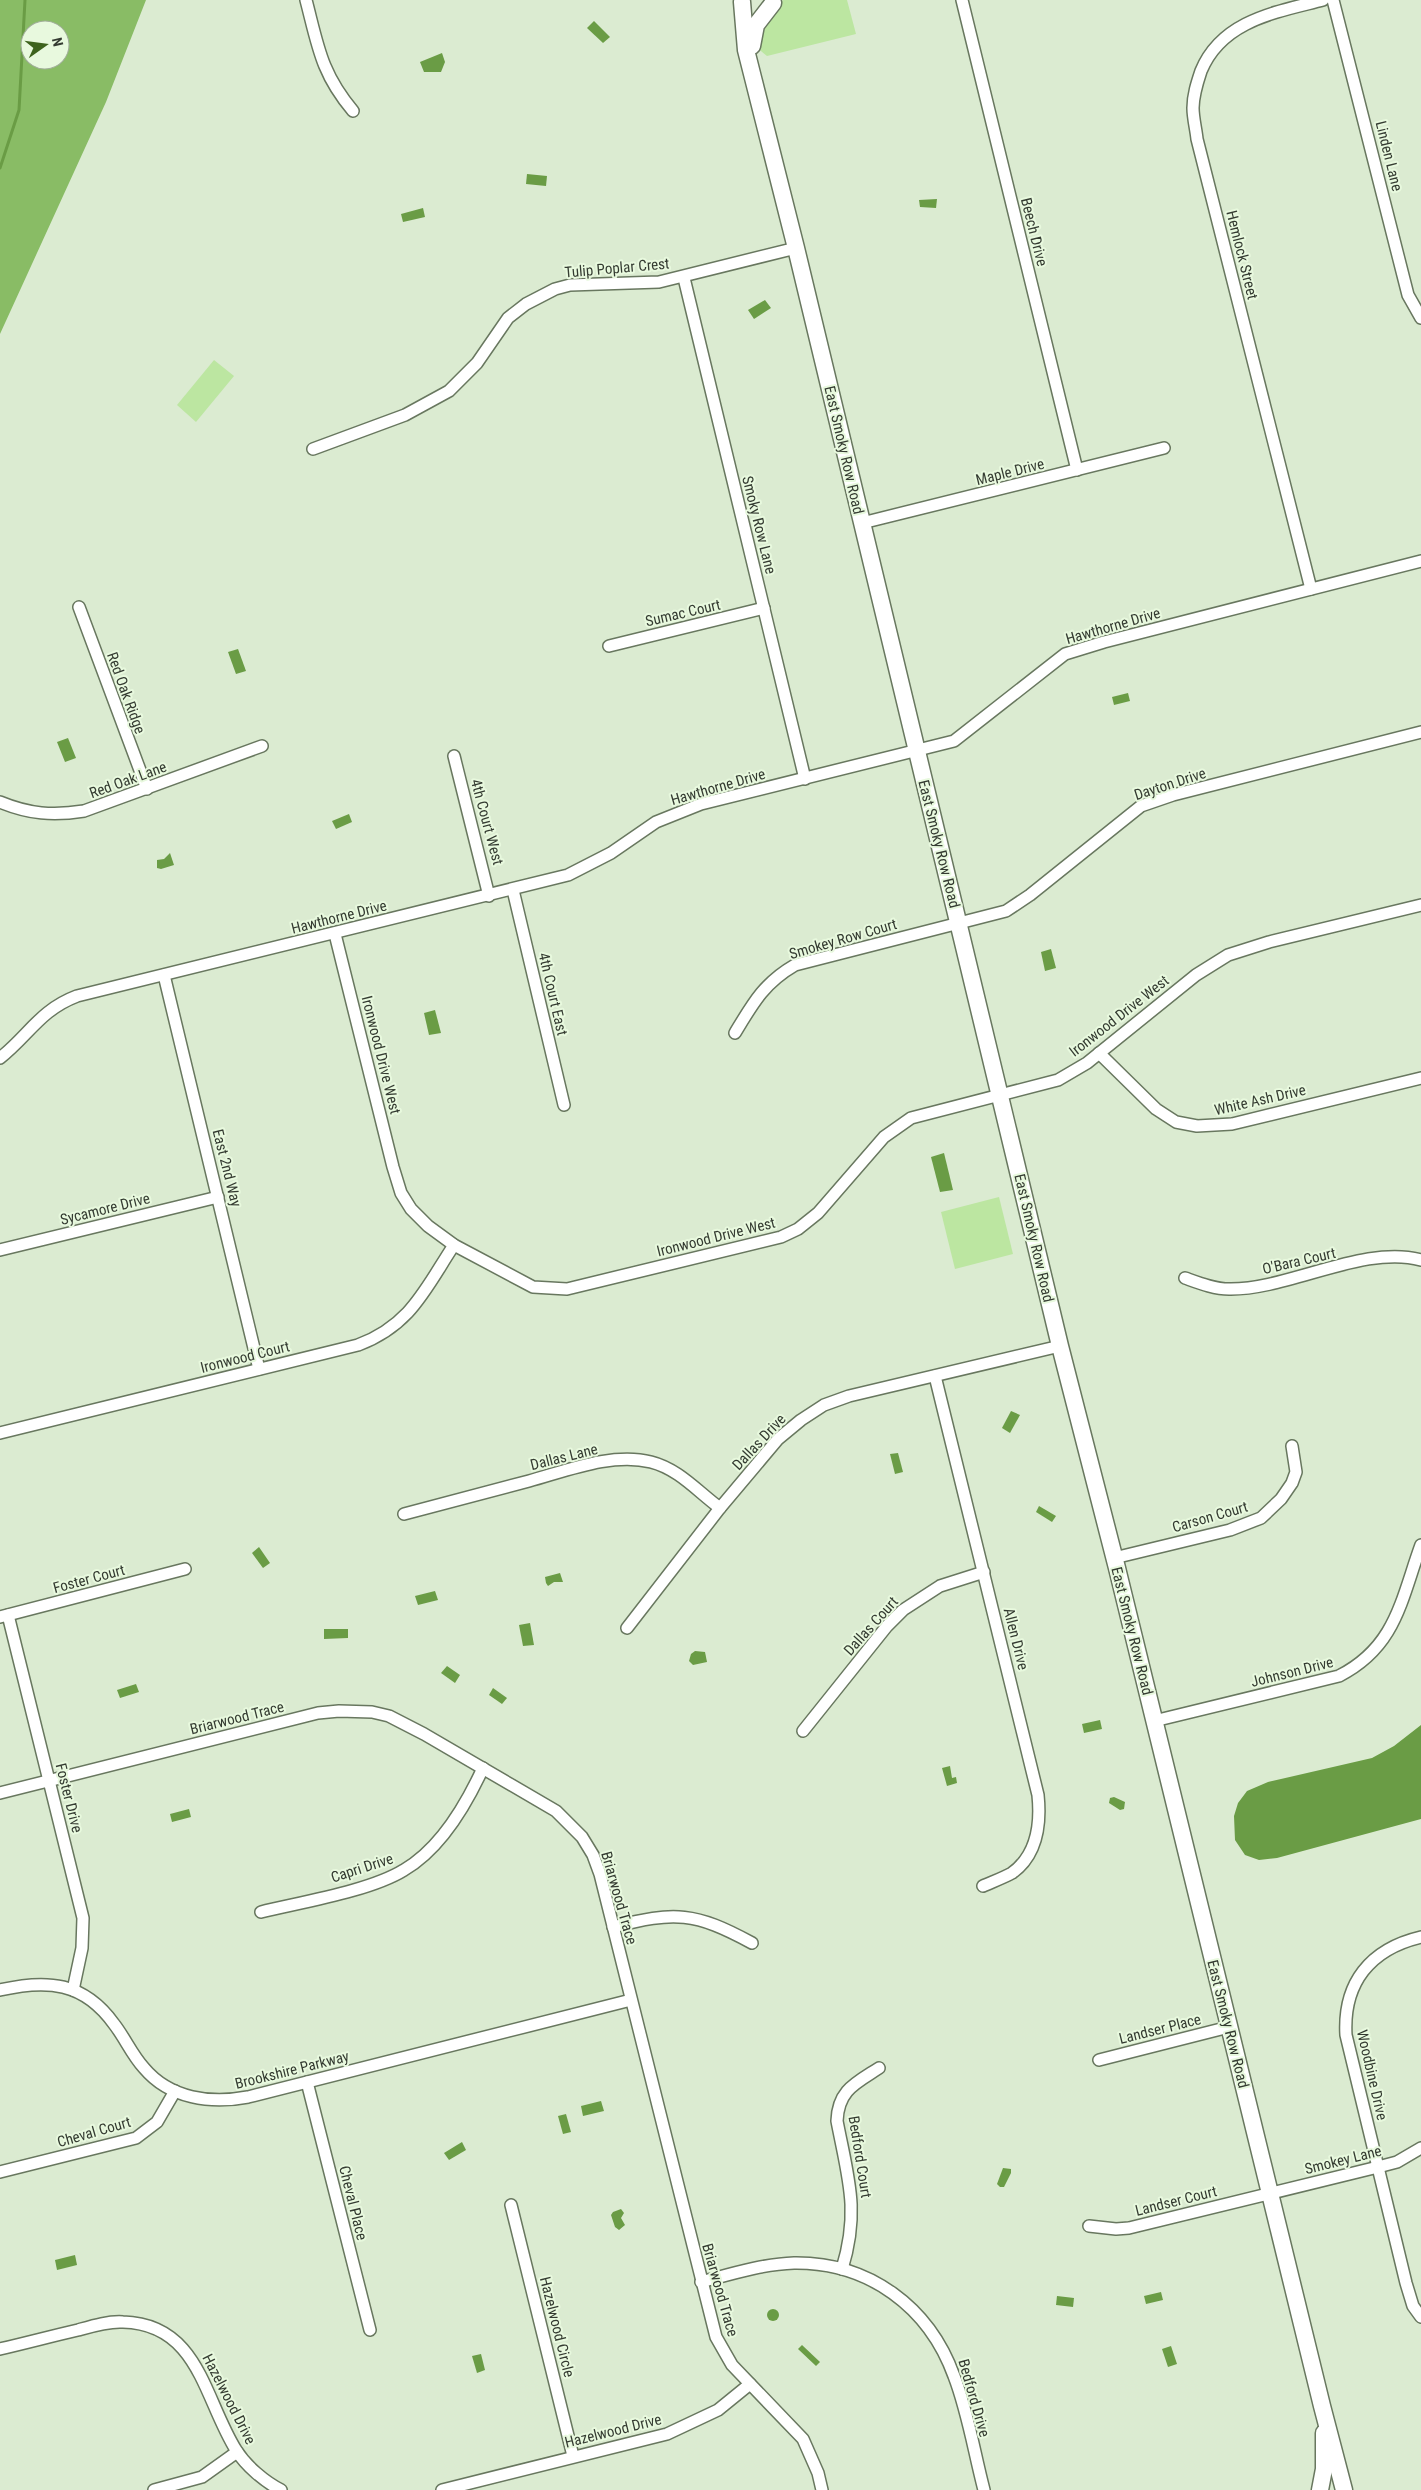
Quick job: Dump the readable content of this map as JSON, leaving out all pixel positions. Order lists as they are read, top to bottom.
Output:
{
  "streets": {
    "street": [
      "Linden Lane",
      "Beech Drive",
      "Hemlock Street",
      "Tulip Poplar Crest",
      "East Smoky Row Road",
      "Maple Drive",
      "Smoky Row Lane",
      "Sumac Court",
      "Hawthorne Drive",
      "Red Oak Ridge",
      "Red Oak Lane",
      "Dayton Drive",
      "4th Court West",
      "Smokey Row Court",
      "4th Court East",
      "Ironwood Drive West",
      "White Ash Drive",
      "East 2nd Way",
      "Sycamore Drive",
      "O'Bara Court",
      "Ironwood Court",
      "Dallas Drive",
      "Dallas Lane",
      "Carson Court",
      "Foster Court",
      "Dallas Court",
      "Allen Drive",
      "Johnson Drive",
      "Briarwood Trace",
      "Foster Drive",
      "Capri Drive",
      "Landser Place",
      "Brookshire Parkway",
      "Woodbine Drive",
      "Cheval Court",
      "Bedford Court",
      "Smokey Lane",
      "Landser Court",
      "Cheval Place",
      "Hazelwood Circle",
      "Bedford Drive",
      "Hazelwood Drive"
    ]
  },
  "crossings": [
    ["Beech Drive", "Maple Drive"],
    ["Hemlock Street", "Hawthorne Drive"],
    ["Tulip Poplar Crest", "East Smoky Row Road"],
    ["Tulip Poplar Crest", "Smoky Row Lane"],
    ["East Smoky Row Road", "Maple Drive"],
    ["East Smoky Row Road", "Hawthorne Drive"],
    ["East Smoky Row Road", "Dayton Drive"],
    ["East Smoky Row Road", "Smokey Row Court"],
    ["East Smoky Row Road", "Ironwood Drive West"],
    ["East Smoky Row Road", "Dallas Drive"],
    ["East Smoky Row Road", "Carson Court"],
    ["East Smoky Row Road", "Johnson Drive"],
    ["East Smoky Row Road", "Landser Place"],
    ["East Smoky Row Road", "Smokey Lane"],
    ["East Smoky Row Road", "Landser Court"],
    ["Smoky Row Lane", "Sumac Court"],
    ["Smoky Row Lane", "Hawthorne Drive"],
    ["Hawthorne Drive", "4th Court West"],
    ["Hawthorne Drive", "4th Court East"],
    ["Hawthorne Drive", "Ironwood Drive West"],
    ["Hawthorne Drive", "East 2nd Way"],
    ["Red Oak Ridge", "Red Oak Lane"],
    ["Dayton Drive", "Smokey Row Court"],
    ["Ironwood Drive West", "White Ash Drive"],
    ["Ironwood Drive West", "Ironwood Court"],
    ["East 2nd Way", "Sycamore Drive"],
    ["East 2nd Way", "Ironwood Court"],
    ["Dallas Drive", "Dallas Lane"],
    ["Dallas Drive", "Allen Drive"],
    ["Foster Court", "Foster Drive"],
    ["Dallas Court", "Allen Drive"],
    ["Briarwood Trace", "Foster Drive"],
    ["Briarwood Trace", "Capri Drive"],
    ["Briarwood Trace", "Brookshire Parkway"],
    ["Briarwood Trace", "Bedford Drive"],
    ["Briarwood Trace", "Hazelwood Drive"],
    ["Foster Drive", "Brookshire Parkway"],
    ["Brookshire Parkway", "Cheval Court"],
    ["Brookshire Parkway", "Cheval Place"],
    ["Woodbine Drive", "Smokey Lane"],
    ["Bedford Court", "Bedford Drive"],
    ["Smokey Lane", "Landser Court"],
    ["Hazelwood Circle", "Hazelwood Drive"]
  ],
  "north": "right"
}
